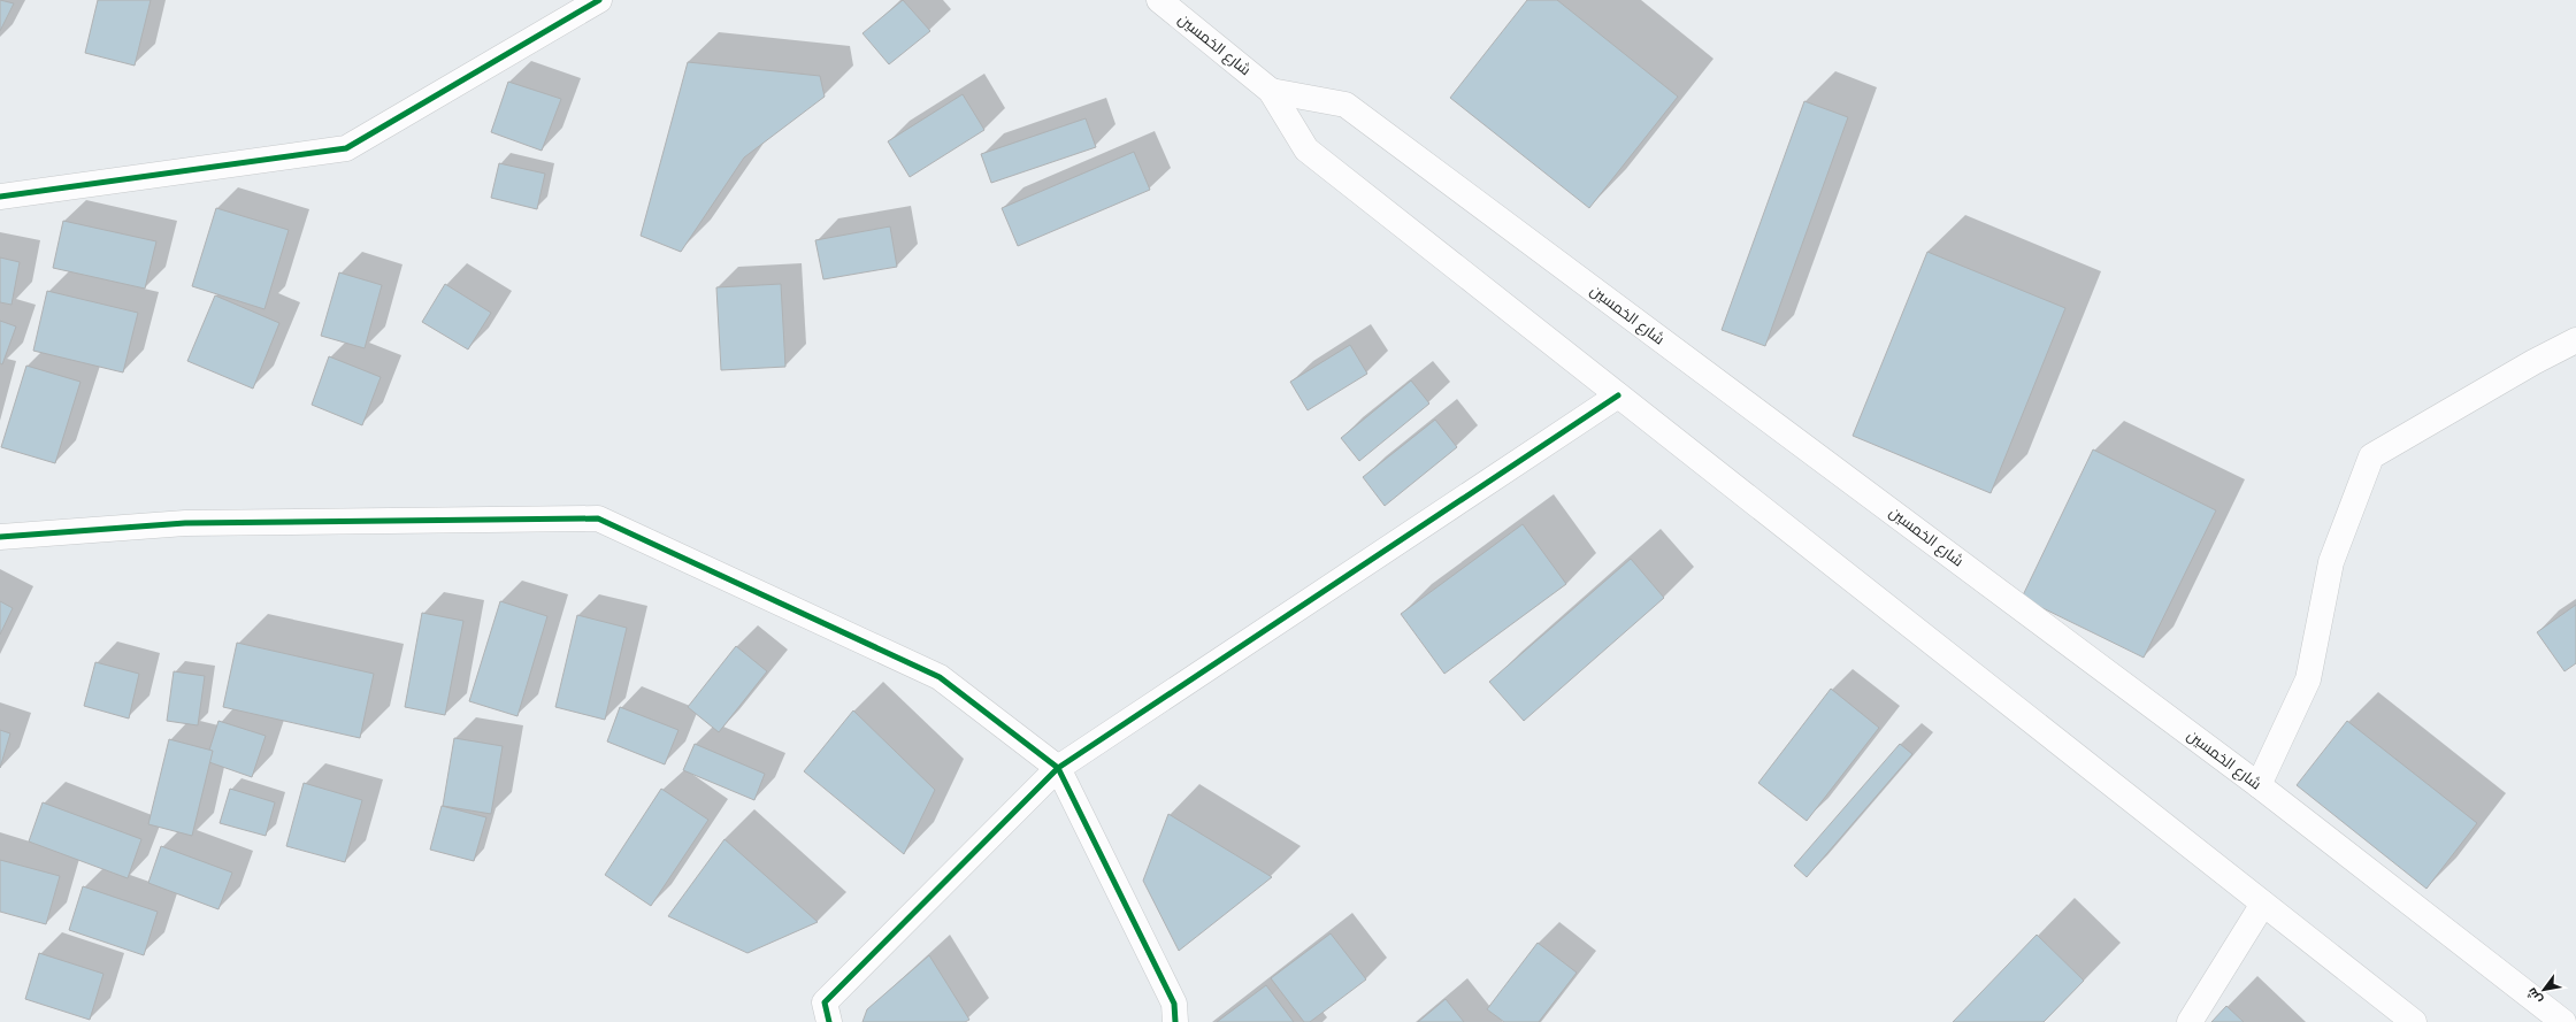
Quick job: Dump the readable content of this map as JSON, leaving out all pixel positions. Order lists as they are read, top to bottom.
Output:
{
  "streets": {
    "street": ["شارع الخمسين"]
  },
  "north": "bottom left"
}
